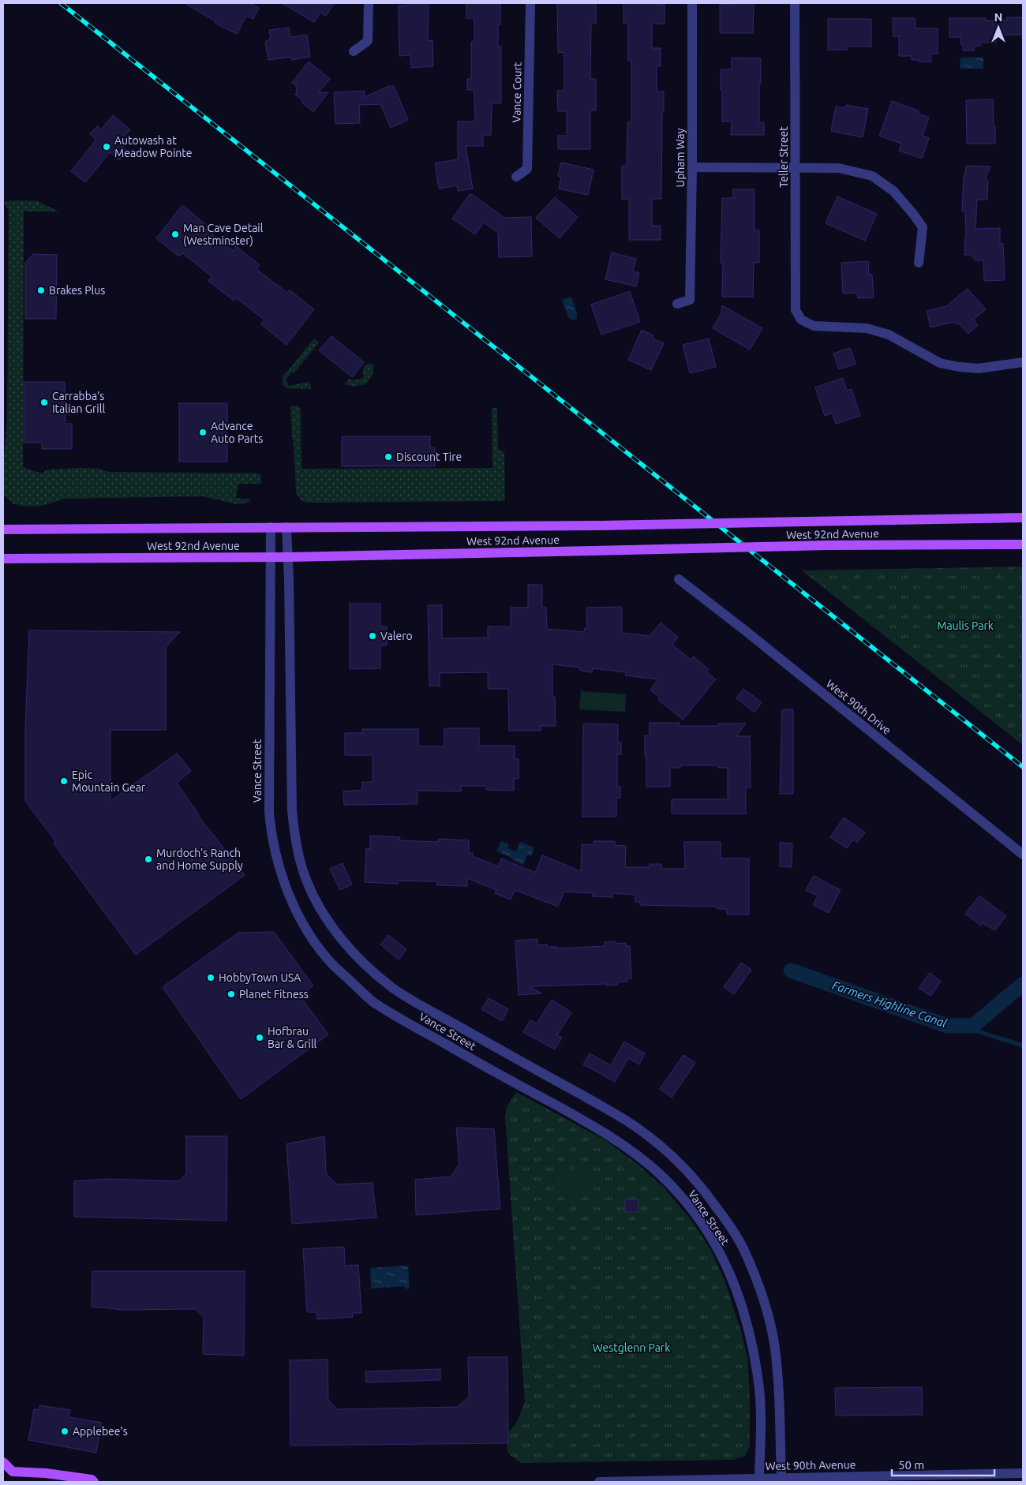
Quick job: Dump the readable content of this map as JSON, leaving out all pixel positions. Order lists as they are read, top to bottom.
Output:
{
  "streets": {
    "main road": ["West 92nd Avenue"],
    "street": [
      "Vance Court",
      "Teller Street",
      "Upham Way",
      "West 90th Drive",
      "Vance Street",
      "West 90th Avenue"
    ]
  },
  "crossings": [
    ["West 92nd Avenue", "Vance Street"],
    ["Vance Street", "West 90th Avenue"]
  ],
  "water": ["Farmers Highline Canal"],
  "parks": ["Maulis Park", "Westglenn Park"],
  "places": [
    "Autowash at Meadow Pointe",
    "Man Cave Detail (Westminster)",
    "Brakes Plus",
    "Carrabba's Italian Grill",
    "Advance Auto Parts",
    "Discount Tire",
    "Valero",
    "Epic Mountain Gear",
    "Murdoch's Ranch and Home Supply",
    "HobbyTown USA",
    "Planet Fitness",
    "Hofbrau Bar & Grill",
    "Applebee's"
  ],
  "scale_bar": "50 m",
  "north": "top"
}
